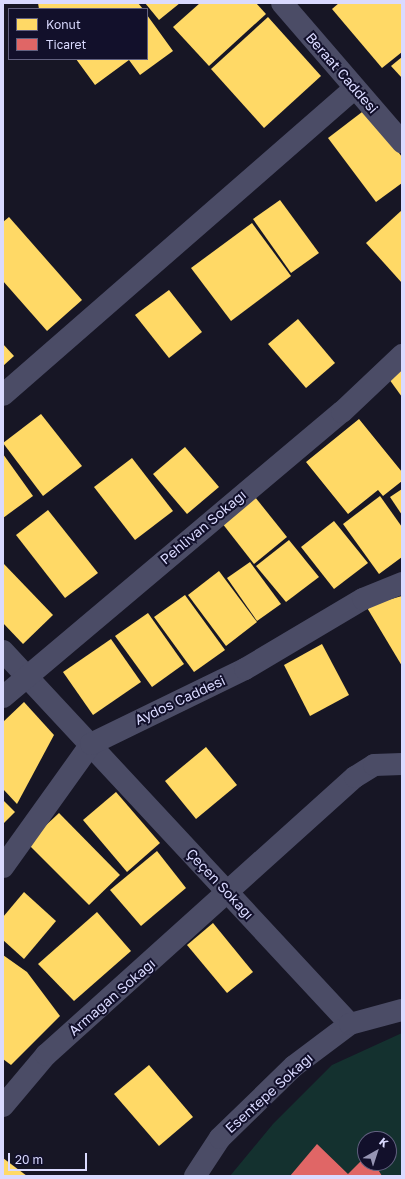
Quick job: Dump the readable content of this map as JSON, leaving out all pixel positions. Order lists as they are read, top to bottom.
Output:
{
  "streets": {
    "street": [
      "Beraat Caddesi",
      "Pehlivan Sokağı",
      "Aydos Caddesi",
      "Çeçen Sokağı",
      "Armağan Sokağı",
      "Esentepe Sokağı"
    ]
  },
  "crossings": [
    ["Pehlivan Sokağı", "Çeçen Sokağı"],
    ["Aydos Caddesi", "Çeçen Sokağı"],
    ["Çeçen Sokağı", "Armağan Sokağı"],
    ["Çeçen Sokağı", "Esentepe Sokağı"]
  ],
  "legend": ["Konut", "Ticaret"],
  "scale_bar": "20 m",
  "north": "top right"
}
